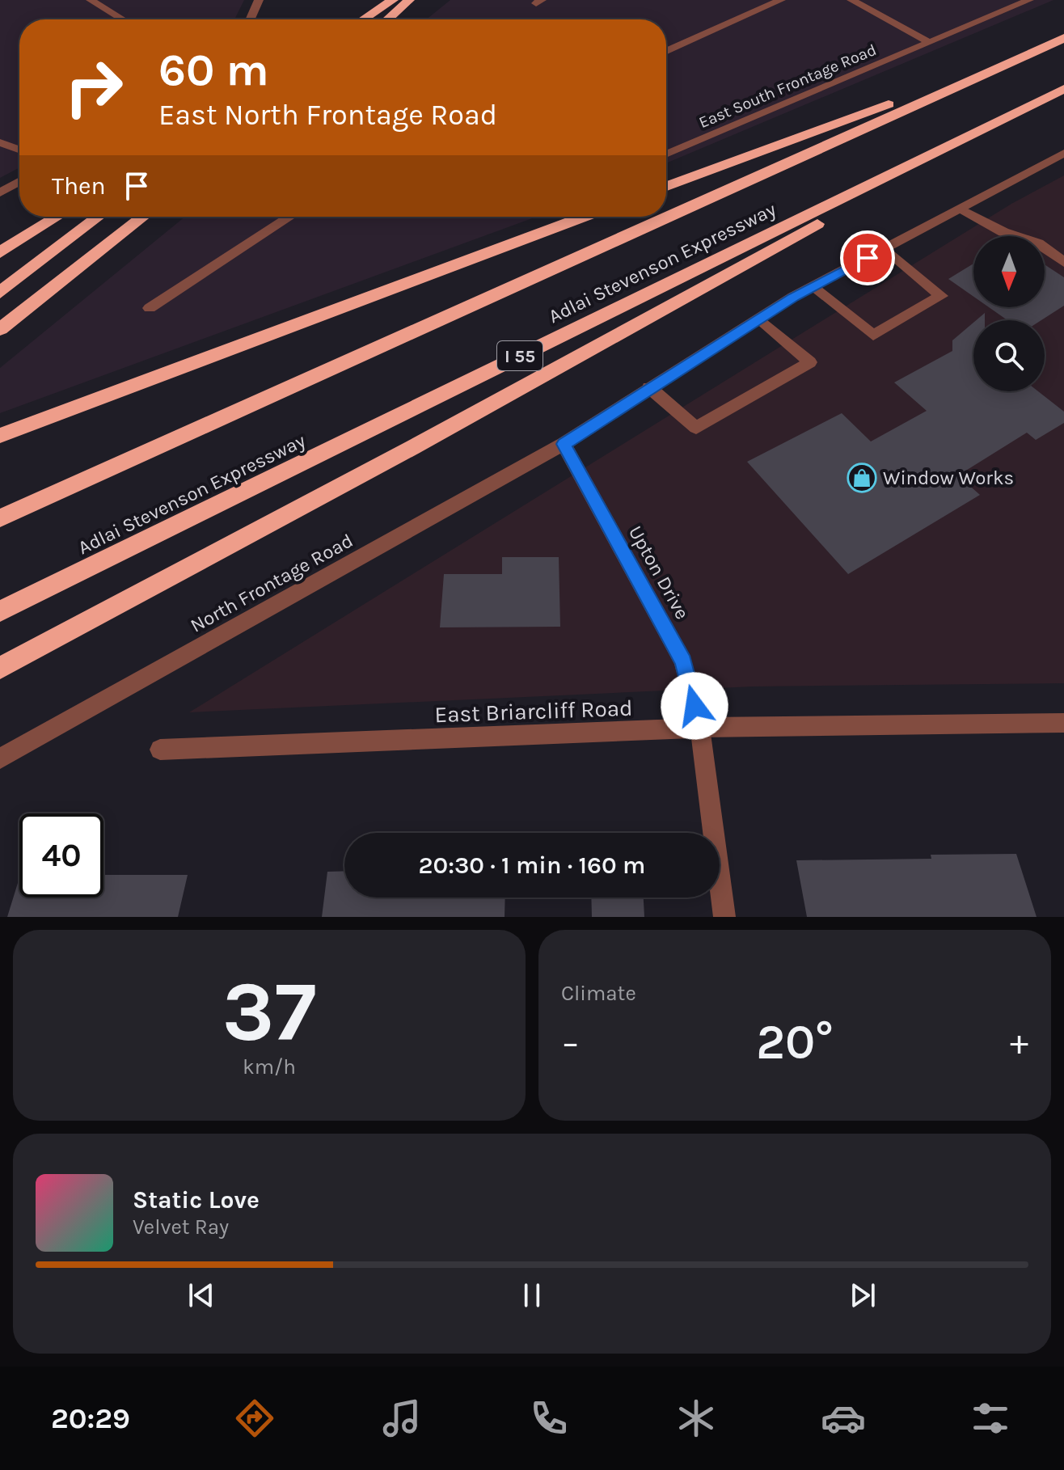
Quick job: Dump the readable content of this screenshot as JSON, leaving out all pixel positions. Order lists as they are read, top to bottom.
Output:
{
  "streets": {
    "highway": ["Adlai Stevenson Expressway", "I 55"],
    "street": [
      "East South Frontage Road",
      "Upton Drive",
      "North Frontage Road",
      "East Briarcliff Road"
    ]
  },
  "crossings": [
    ["Upton Drive", "North Frontage Road"],
    ["Upton Drive", "East Briarcliff Road"]
  ],
  "places": {
    "shop": ["Window Works"]
  },
  "north": "bottom",
  "page": {
    "turn": ["60 m", "East North Frontage Road"],
    "then": "Then",
    "limit": "40",
    "trip": "20:30 · 1 min · 160 m",
    "tile": [
      ["37", "km/h"],
      "Climate"
    ],
    "heat": ["−", "20°", "+"],
    "song": ["Static Love", "Velvet Ray"],
    "tabs": "20:29"
  }
}
